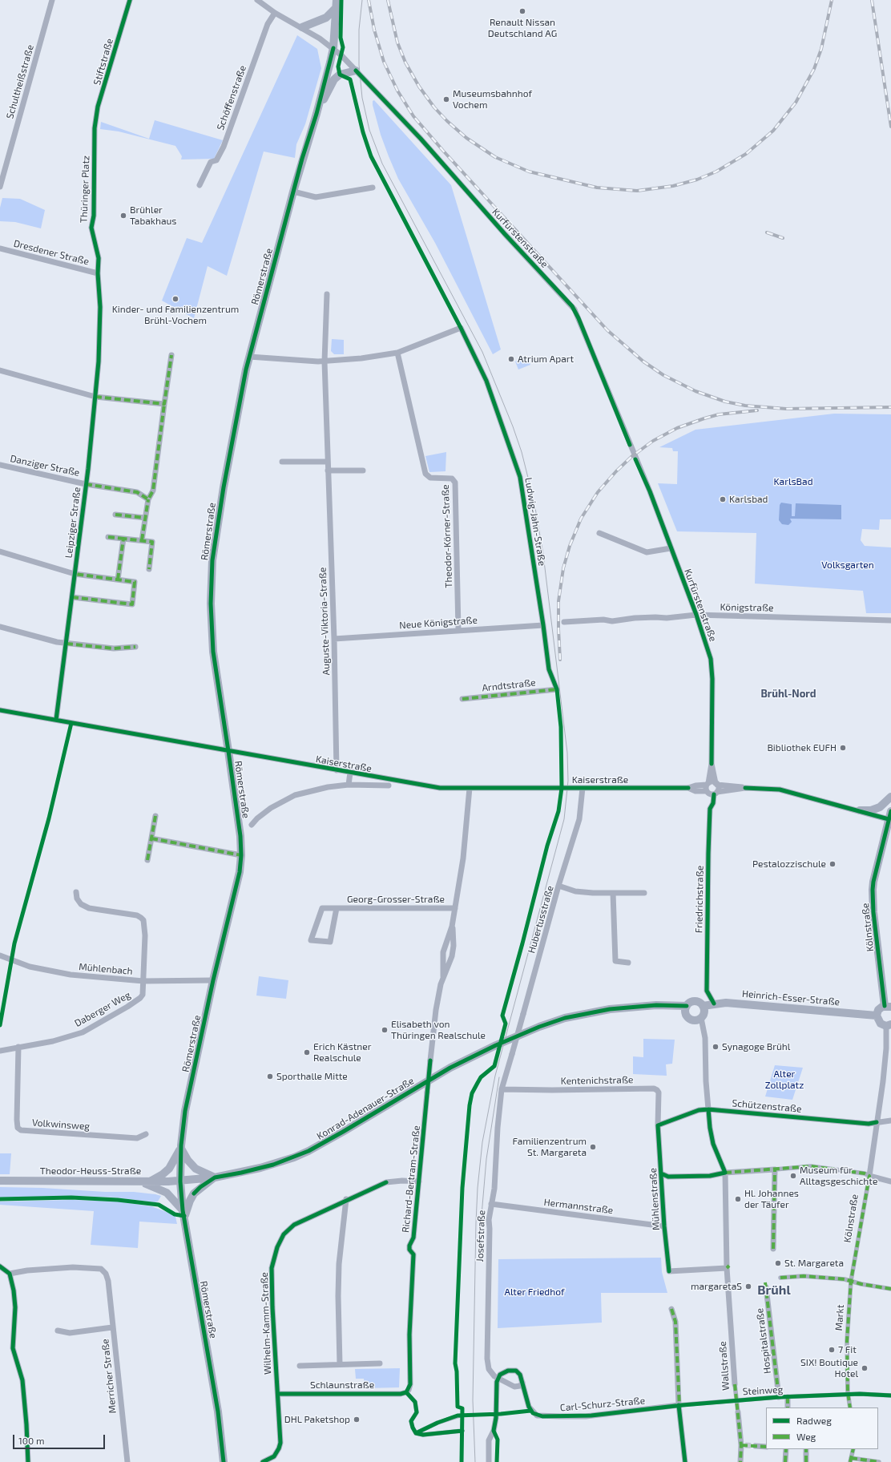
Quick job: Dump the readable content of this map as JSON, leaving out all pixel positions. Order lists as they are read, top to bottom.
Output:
{
  "streets": {
    "main road": [
      "Römerstraße",
      "Kölnstraße",
      "Heinrich-Esser-Straße",
      "Konrad-Adenauer-Straße",
      "Theodor-Heuss-Straße"
    ],
    "street": [
      "Stiftstraße",
      "Schultheißstraße",
      "Schöffenstraße",
      "Thüringer Platz",
      "Kurfürstenstraße",
      "Dresdener Straße",
      "Danziger Straße",
      "Ludwig-Jahn-Straße",
      "Leipziger Straße",
      "Theodor-Körner-Straße",
      "Königstraße",
      "Auguste-Viktoria-Straße",
      "Neue Königstraße",
      "Arndtstraße",
      "Kaiserstraße",
      "Georg-Grosser-Straße",
      "Friedrichstraße",
      "Hubertusstraße",
      "Mühlenbach",
      "Daberger Weg",
      "Kentenichstraße",
      "Schützenstraße",
      "Volkwinsweg",
      "Richard-Bertram-Straße",
      "Mühlenstraße",
      "Hermannstraße",
      "Josefstraße",
      "Markt",
      "Wilhelm-Kamm-Straße",
      "Hospitalstraße",
      "Wallstraße",
      "Merricher Straße",
      "Schlaunstraße",
      "Steinweg",
      "Carl-Schurz-Straße"
    ]
  },
  "crossings": [
    ["Stiftstraße", "Thüringer Platz"],
    ["Schöffenstraße", "Kurfürstenstraße"],
    ["Thüringer Platz", "Dresdener Straße"],
    ["Thüringer Platz", "Leipziger Straße"],
    ["Kurfürstenstraße", "Römerstraße"],
    ["Kurfürstenstraße", "Königstraße"],
    ["Kurfürstenstraße", "Kaiserstraße"],
    ["Kurfürstenstraße", "Friedrichstraße"],
    ["Römerstraße", "Kaiserstraße"],
    ["Römerstraße", "Mühlenbach"],
    ["Römerstraße", "Konrad-Adenauer-Straße"],
    ["Römerstraße", "Theodor-Heuss-Straße"],
    ["Danziger Straße", "Leipziger Straße"],
    ["Ludwig-Jahn-Straße", "Theodor-Körner-Straße"],
    ["Ludwig-Jahn-Straße", "Neue Königstraße"],
    ["Ludwig-Jahn-Straße", "Arndtstraße"],
    ["Leipziger Straße", "Kaiserstraße"],
    ["Theodor-Körner-Straße", "Neue Königstraße"],
    ["Auguste-Viktoria-Straße", "Neue Königstraße"],
    ["Auguste-Viktoria-Straße", "Kaiserstraße"],
    ["Kaiserstraße", "Friedrichstraße"],
    ["Kaiserstraße", "Hubertusstraße"],
    ["Kaiserstraße", "Richard-Bertram-Straße"],
    ["Georg-Grosser-Straße", "Richard-Bertram-Straße"],
    ["Friedrichstraße", "Heinrich-Esser-Straße"],
    ["Hubertusstraße", "Josefstraße"],
    ["Kölnstraße", "Schützenstraße"],
    ["Kölnstraße", "Markt"],
    ["Mühlenbach", "Daberger Weg"],
    ["Heinrich-Esser-Straße", "Konrad-Adenauer-Straße"],
    ["Heinrich-Esser-Straße", "Wallstraße"],
    ["Daberger Weg", "Volkwinsweg"],
    ["Kentenichstraße", "Schützenstraße"],
    ["Kentenichstraße", "Mühlenstraße"],
    ["Kentenichstraße", "Josefstraße"],
    ["Schützenstraße", "Mühlenstraße"],
    ["Schützenstraße", "Wallstraße"],
    ["Konrad-Adenauer-Straße", "Theodor-Heuss-Straße"],
    ["Konrad-Adenauer-Straße", "Wallstraße"],
    ["Richard-Bertram-Straße", "Wilhelm-Kamm-Straße"],
    ["Richard-Bertram-Straße", "Schlaunstraße"],
    ["Mühlenstraße", "Hermannstraße"],
    ["Mühlenstraße", "Wallstraße"],
    ["Hermannstraße", "Josefstraße"],
    ["Josefstraße", "Carl-Schurz-Straße"],
    ["Markt", "Steinweg"],
    ["Wilhelm-Kamm-Straße", "Schlaunstraße"],
    ["Hospitalstraße", "Steinweg"],
    ["Wallstraße", "Steinweg"],
    ["Steinweg", "Carl-Schurz-Straße"]
  ],
  "districts": ["Brühl-Nord", "Brühl"],
  "parks": [
    "KarlsBad",
    "Volksgarten",
    "Alter Zollplatz",
    "Alter Friedhof"
  ],
  "places": [
    "Renault Nissan Deutschland AG",
    "Museumsbahnhof Vochem",
    "Brühler Tabakhaus",
    "Kinder- und Familienzentrum Brühl-Vochem",
    "Atrium Apart",
    "Karlsbad",
    "Bibliothek EUFH",
    "Pestalozzischule",
    "Elisabeth von Thüringen Realschule",
    "Synagoge Brühl",
    "Erich Kästner Realschule",
    "Sporthalle Mitte",
    "Familienzentrum St. Margareta",
    "Museum für Alltagsgeschichte",
    "Hl. Johannes der Täufer",
    "St. Margareta",
    "margaretaS",
    "7 Fit",
    "SIX! Boutique Hotel",
    "DHL Paketshop"
  ],
  "legend": ["Radweg", "Weg"],
  "scale_bar": "100 m"
}
